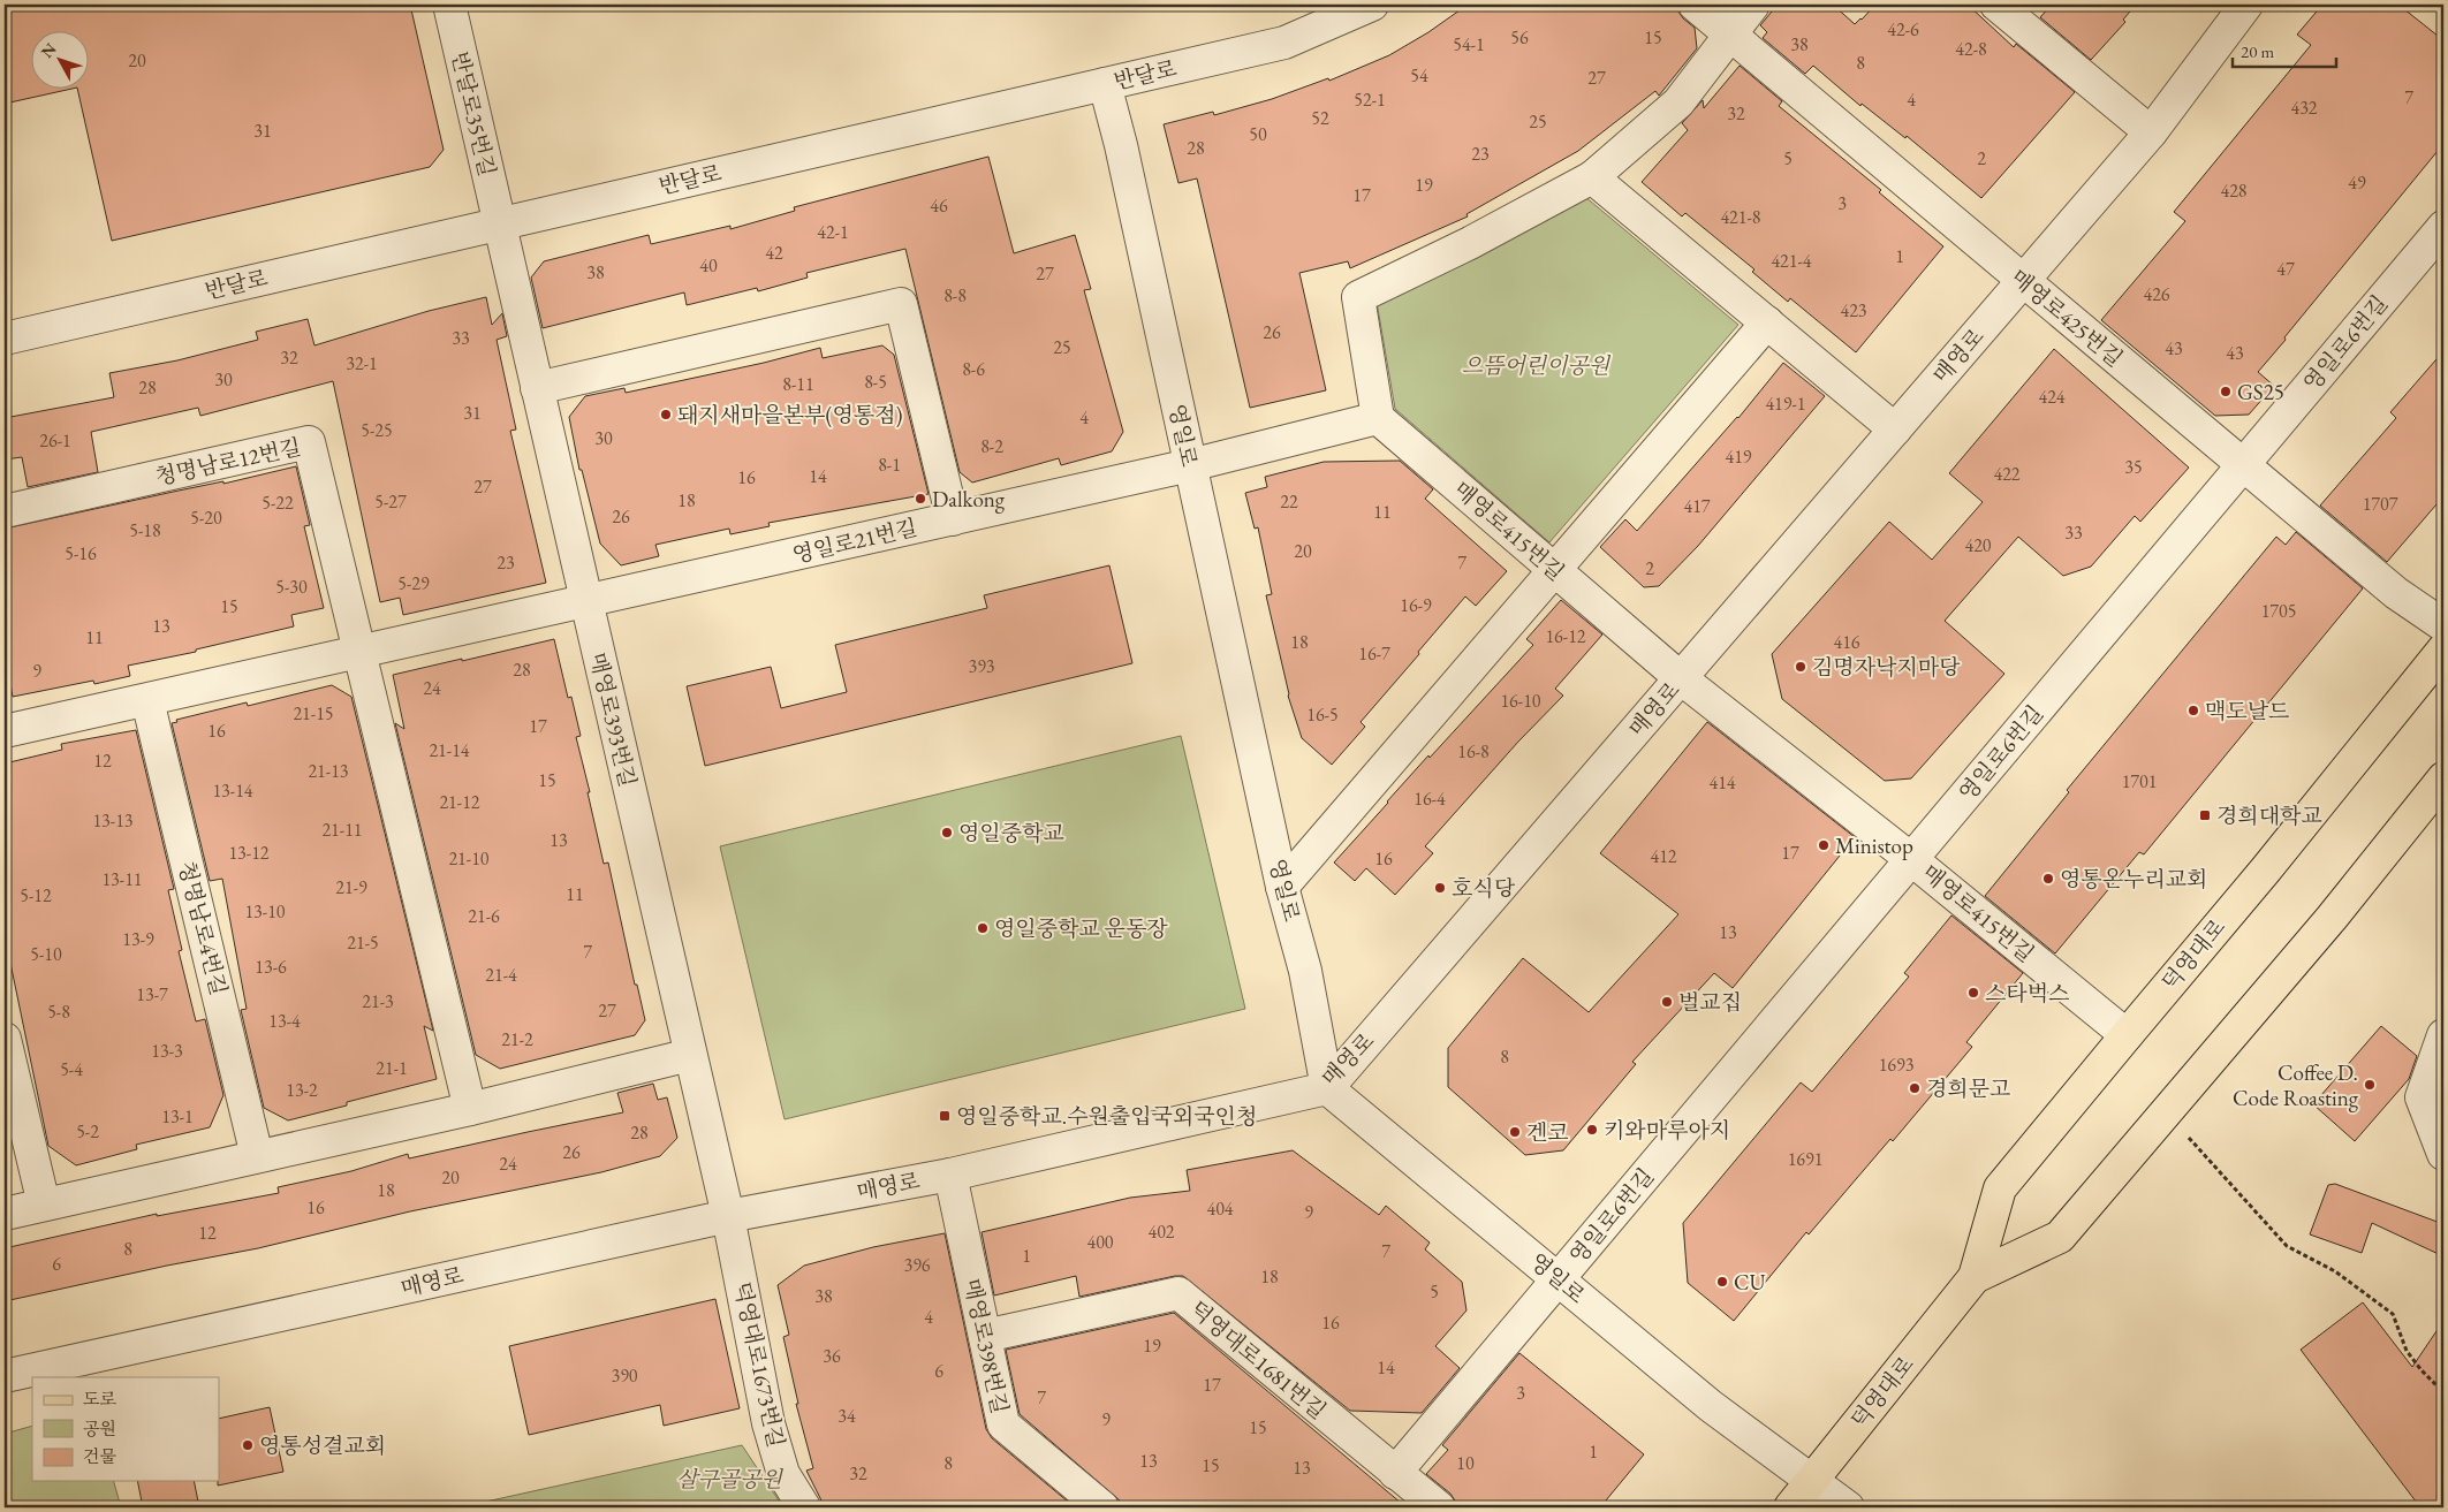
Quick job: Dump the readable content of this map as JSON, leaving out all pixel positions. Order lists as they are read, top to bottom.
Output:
{
  "streets": {
    "main road": ["덕영대로"],
    "street": [
      "반달로",
      "반달로35번길",
      "매영로425번길",
      "영일로6번길",
      "매영로",
      "영일로",
      "청명남로12번길",
      "매영로415번길",
      "영일로21번길",
      "매영로393번길",
      "청명남로4번길",
      "매영로398번길",
      "덕영대로1681번길",
      "덕영대로1673번길"
    ]
  },
  "crossings": [
    ["반달로", "반달로35번길"],
    ["반달로", "영일로"],
    ["반달로", "매영로393번길"],
    ["반달로35번길", "매영로393번길"],
    ["매영로425번길", "영일로6번길"],
    ["매영로425번길", "매영로"],
    ["영일로6번길", "영일로"],
    ["영일로6번길", "매영로415번길"],
    ["영일로6번길", "덕영대로1681번길"],
    ["매영로", "영일로"],
    ["매영로", "매영로415번길"],
    ["매영로", "매영로393번길"],
    ["매영로", "매영로398번길"],
    ["매영로", "덕영대로1673번길"],
    ["영일로", "영일로21번길"],
    ["영일로", "덕영대로"],
    ["매영로415번길", "영일로21번길"],
    ["매영로415번길", "덕영대로"],
    ["영일로21번길", "매영로393번길"],
    ["매영로393번길", "덕영대로1673번길"],
    ["매영로398번길", "덕영대로1681번길"]
  ],
  "parks": ["으뜸어린이공원", "살구골공원"],
  "places": {
    "other": [
      "GS25",
      "돼지새마을본부(영통점)",
      "Dalkong",
      "김명자낙지마당",
      "맥도날드",
      "영일중학교",
      "Ministop",
      "영통온누리교회",
      "호식당",
      "영일중학교 운동장",
      "스타벅스",
      "벌교집",
      "Coffee D. Code Roasting",
      "경희문고",
      "키와마루아지",
      "겐코",
      "CU",
      "영통성결교회"
    ],
    "transit": ["경희대학교", "영일중학교.수원출입국외국인청"]
  },
  "house_numbers": [
    "42-6",
    "56",
    "15",
    "54-1",
    "38",
    "42-8",
    "20",
    "8",
    "54",
    "27",
    "7",
    "52-1",
    "4",
    "432",
    "32",
    "52",
    "25",
    "31",
    "50",
    "28",
    "23",
    "5",
    "2",
    "49",
    "19",
    "428",
    "17",
    "3",
    "46",
    "421-8",
    "42-1",
    "42",
    "1",
    "421-4",
    "40",
    "47",
    "38",
    "27",
    "426",
    "8-8",
    "423",
    "26",
    "33",
    "25",
    "43",
    "43",
    "32",
    "32-1",
    "8-6",
    "30",
    "8-5",
    "8-11",
    "28",
    "424",
    "419-1",
    "31",
    "4",
    "5-25",
    "30",
    "26-1",
    "8-2",
    "419",
    "8-1",
    "35",
    "422",
    "14",
    "16",
    "27",
    "18",
    "5-27",
    "22",
    "5-22",
    "1707",
    "417",
    "11",
    "26",
    "5-20",
    "5-18",
    "33",
    "420",
    "20",
    "5-16",
    "23",
    "7",
    "2",
    "5-29",
    "5-30",
    "16-9",
    "15",
    "1705",
    "13",
    "16-12",
    "11",
    "18",
    "416",
    "16-7",
    "393",
    "28",
    "9",
    "24",
    "16-10",
    "21-15",
    "16-5",
    "17",
    "16",
    "21-14",
    "16-8",
    "12",
    "21-13",
    "15",
    "1701",
    "414",
    "13-14",
    "16-4",
    "21-12",
    "13-13",
    "21-11",
    "13",
    "13-12",
    "17",
    "412",
    "21-10",
    "16",
    "13-11",
    "21-9",
    "11",
    "5-12",
    "13-10",
    "21-6",
    "13",
    "13-9",
    "21-5",
    "7",
    "5-10",
    "13-6",
    "21-4",
    "13-7",
    "21-3",
    "27",
    "5-8",
    "13-4",
    "21-2",
    "13-3",
    "8",
    "1693",
    "21-1",
    "5-4",
    "13-2",
    "13-1",
    "5-2",
    "28",
    "26",
    "1691",
    "24",
    "20",
    "18",
    "16",
    "404",
    "9",
    "402",
    "12",
    "400",
    "8",
    "7",
    "1",
    "6",
    "396",
    "18",
    "5",
    "38",
    "4",
    "16",
    "19",
    "36",
    "14",
    "6",
    "390",
    "17",
    "3",
    "7",
    "34",
    "9",
    "15",
    "1",
    "13",
    "8",
    "10",
    "15",
    "13",
    "32"
  ],
  "legend": ["도로", "공원", "건물"],
  "scale_bar": "20 m",
  "north": "top left"
}
